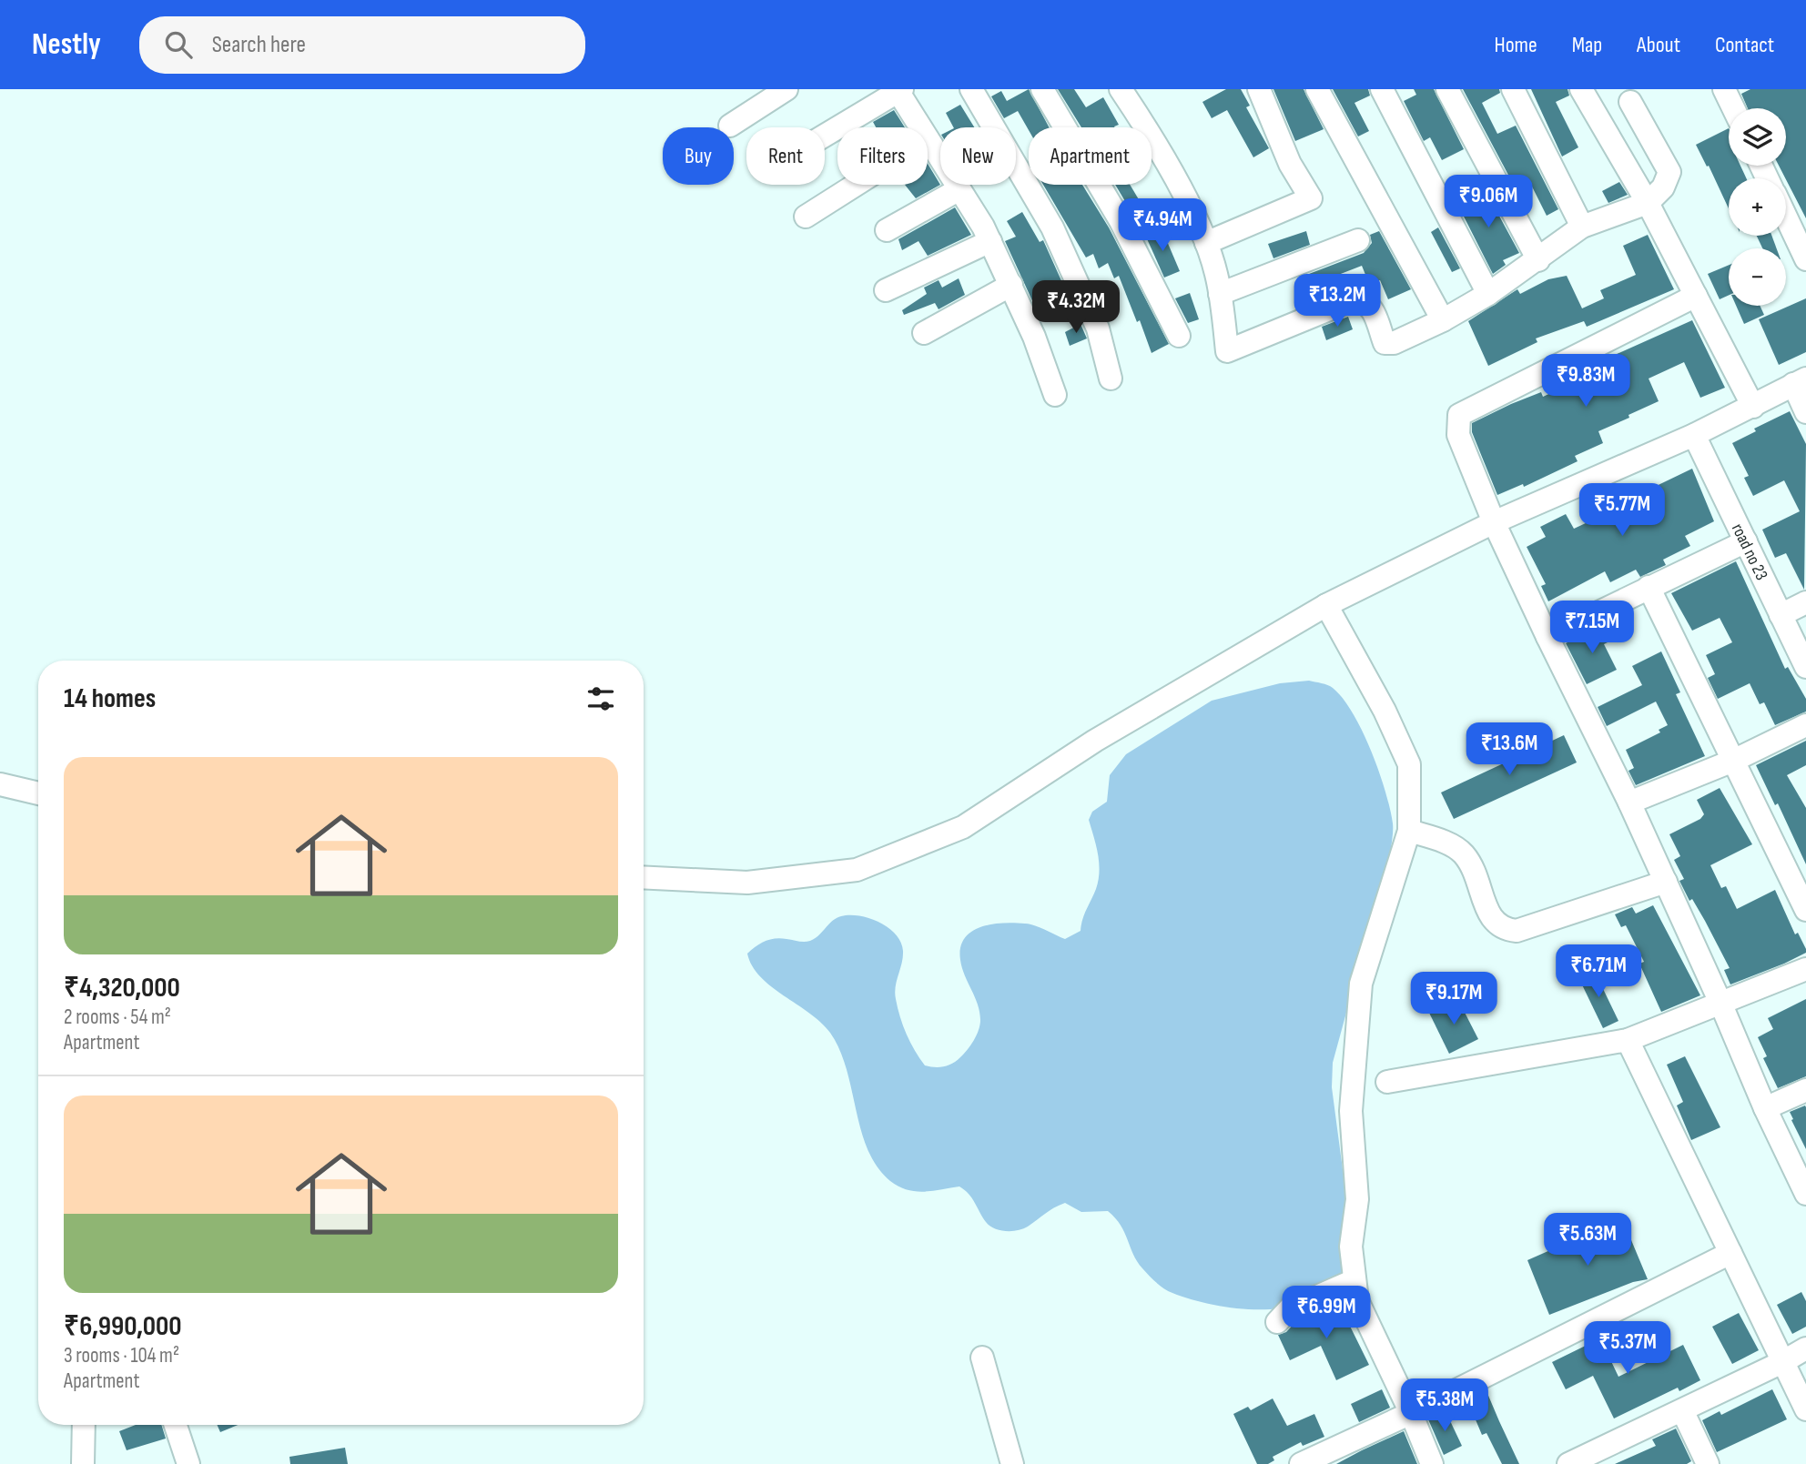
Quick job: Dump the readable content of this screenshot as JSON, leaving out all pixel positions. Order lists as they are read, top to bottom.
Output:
{
  "streets": {
    "street": ["road no 23"]
  },
  "page": {
    "header": "Nestly",
    "search": "Search here",
    "nav": [
      "Home",
      "Map",
      "About",
      "Contact"
    ],
    "map_buttons": ["+", "−"],
    "chip": [
      "Buy",
      "Rent",
      "Filters",
      "New",
      "Apartment"
    ],
    "price": [
      "₹9.06M",
      "₹4.94M",
      "₹13.2M",
      "₹4.32M",
      "₹9.83M",
      "₹5.77M",
      "₹7.15M",
      "₹13.6M",
      "₹6.71M",
      "₹9.17M",
      "₹5.63M",
      "₹6.99M",
      "₹5.37M",
      "₹5.38M"
    ],
    "heading": "14 homes",
    "list": [
      {
        "name": "₹4,320,000",
        "note": "2 rooms · 54 m² · Apartment"
      },
      {
        "name": "₹6,990,000",
        "note": "3 rooms · 104 m² · Apartment"
      }
    ]
  }
}
